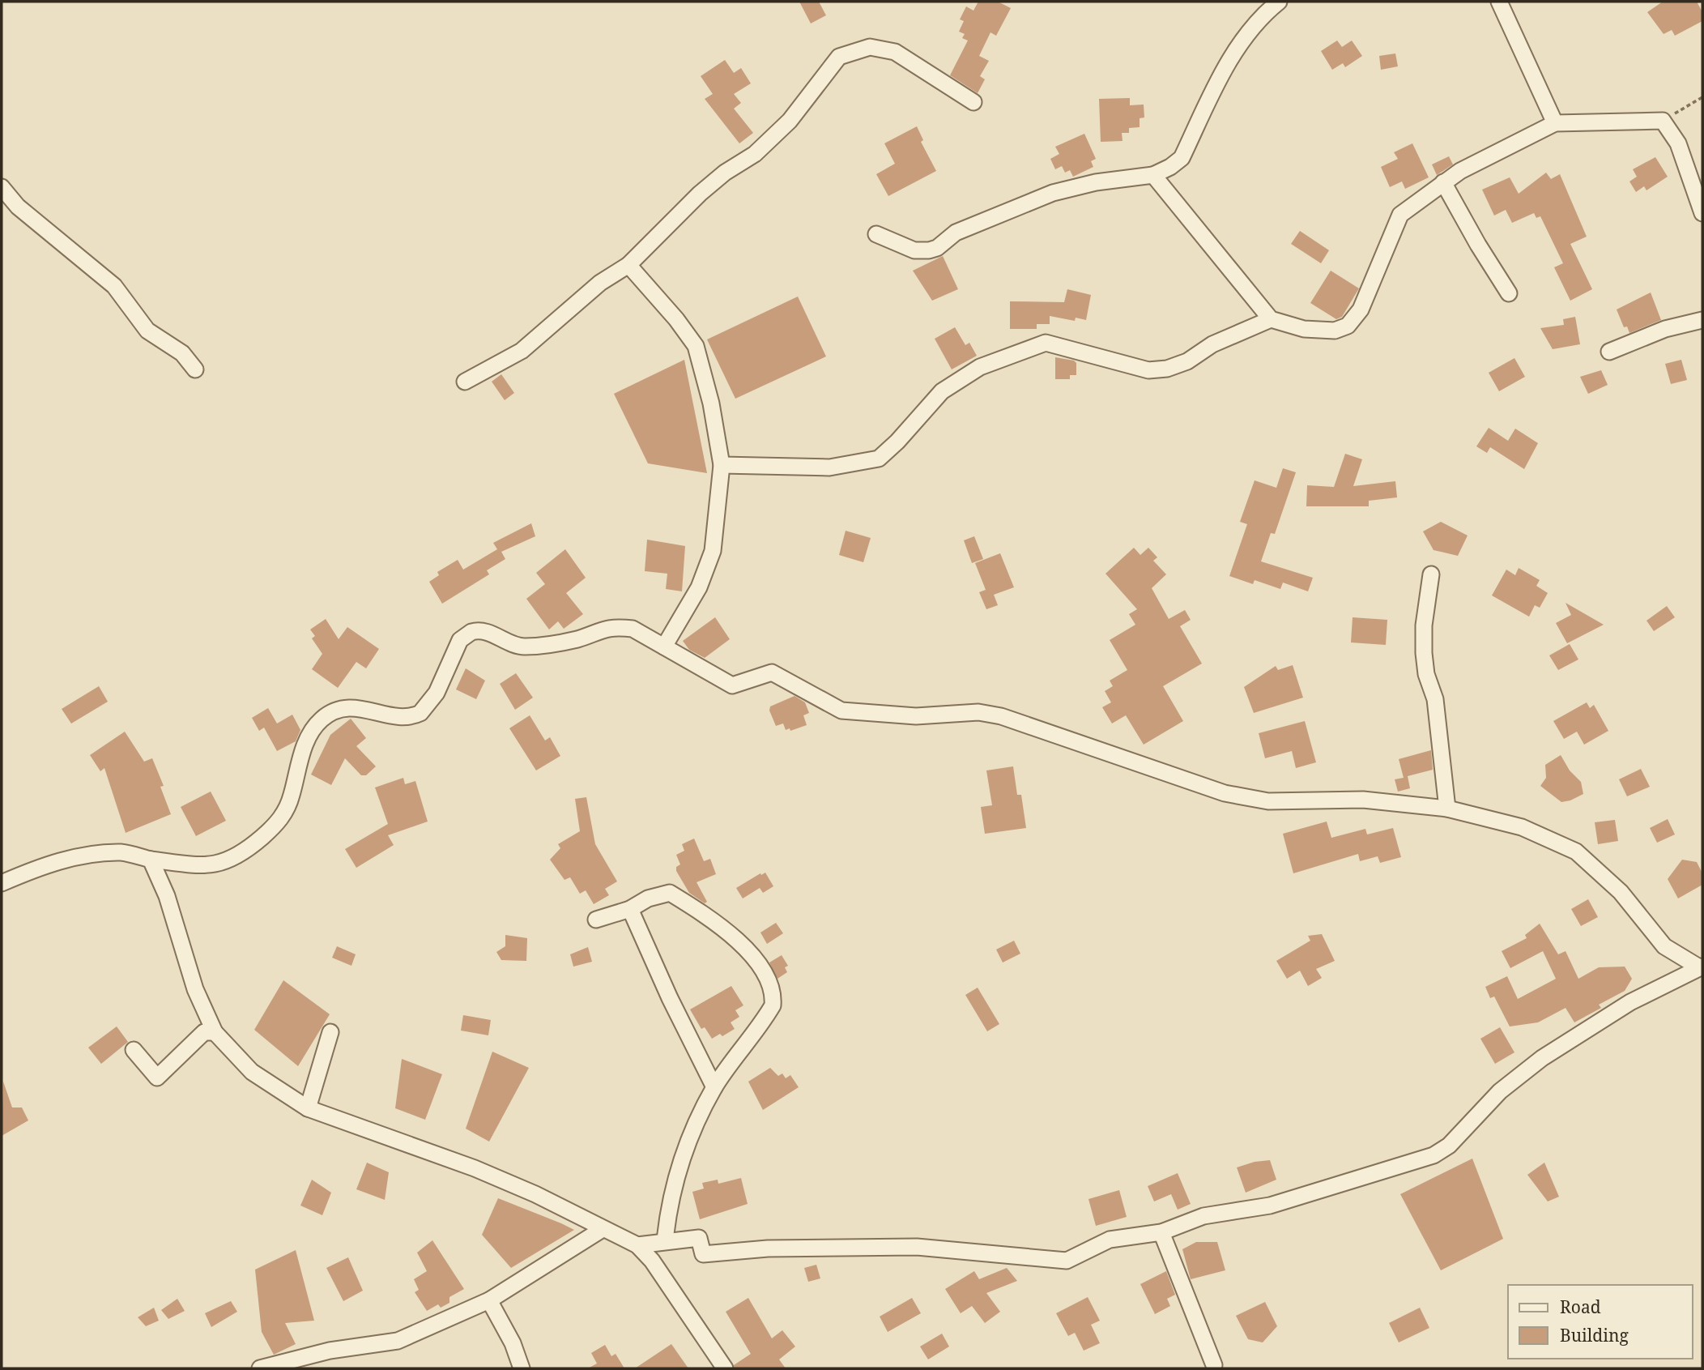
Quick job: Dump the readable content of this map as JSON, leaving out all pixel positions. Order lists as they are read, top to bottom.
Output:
{
  "legend": ["Road", "Building"]
}
